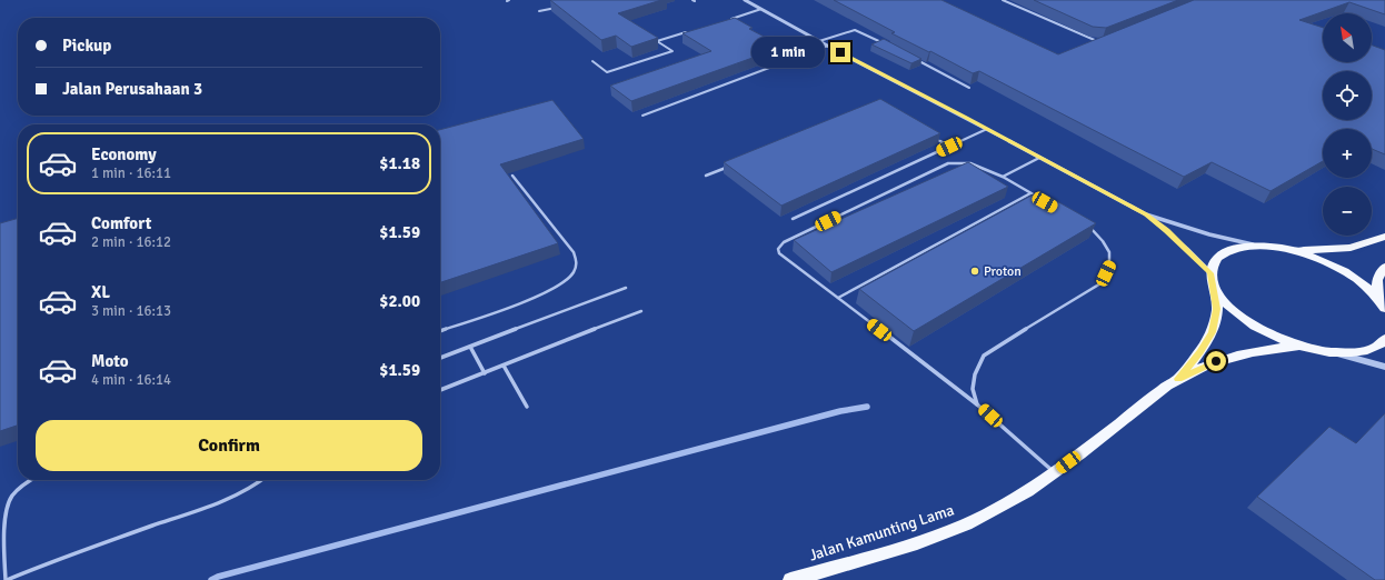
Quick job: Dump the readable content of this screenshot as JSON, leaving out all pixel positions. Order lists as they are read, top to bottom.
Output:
{
  "streets": {
    "main road": ["Jalan Kamunting Lama"]
  },
  "places": ["Proton"],
  "north": "top left",
  "page": {
    "map_buttons": ["+", "−"],
    "banner": ["Pickup", "Jalan Perusahaan 3"],
    "bubble": "1 min",
    "list": [
      {
        "name": "Economy",
        "note": "1 min · 16:11",
        "value": "$1.18"
      },
      {
        "name": "Comfort",
        "note": "2 min · 16:12",
        "value": "$1.59"
      },
      {
        "name": "XL",
        "note": "3 min · 16:13",
        "value": "$2.00"
      },
      {
        "name": "Moto",
        "note": "4 min · 16:14",
        "value": "$1.59"
      }
    ],
    "buttons": "Confirm"
  }
}
